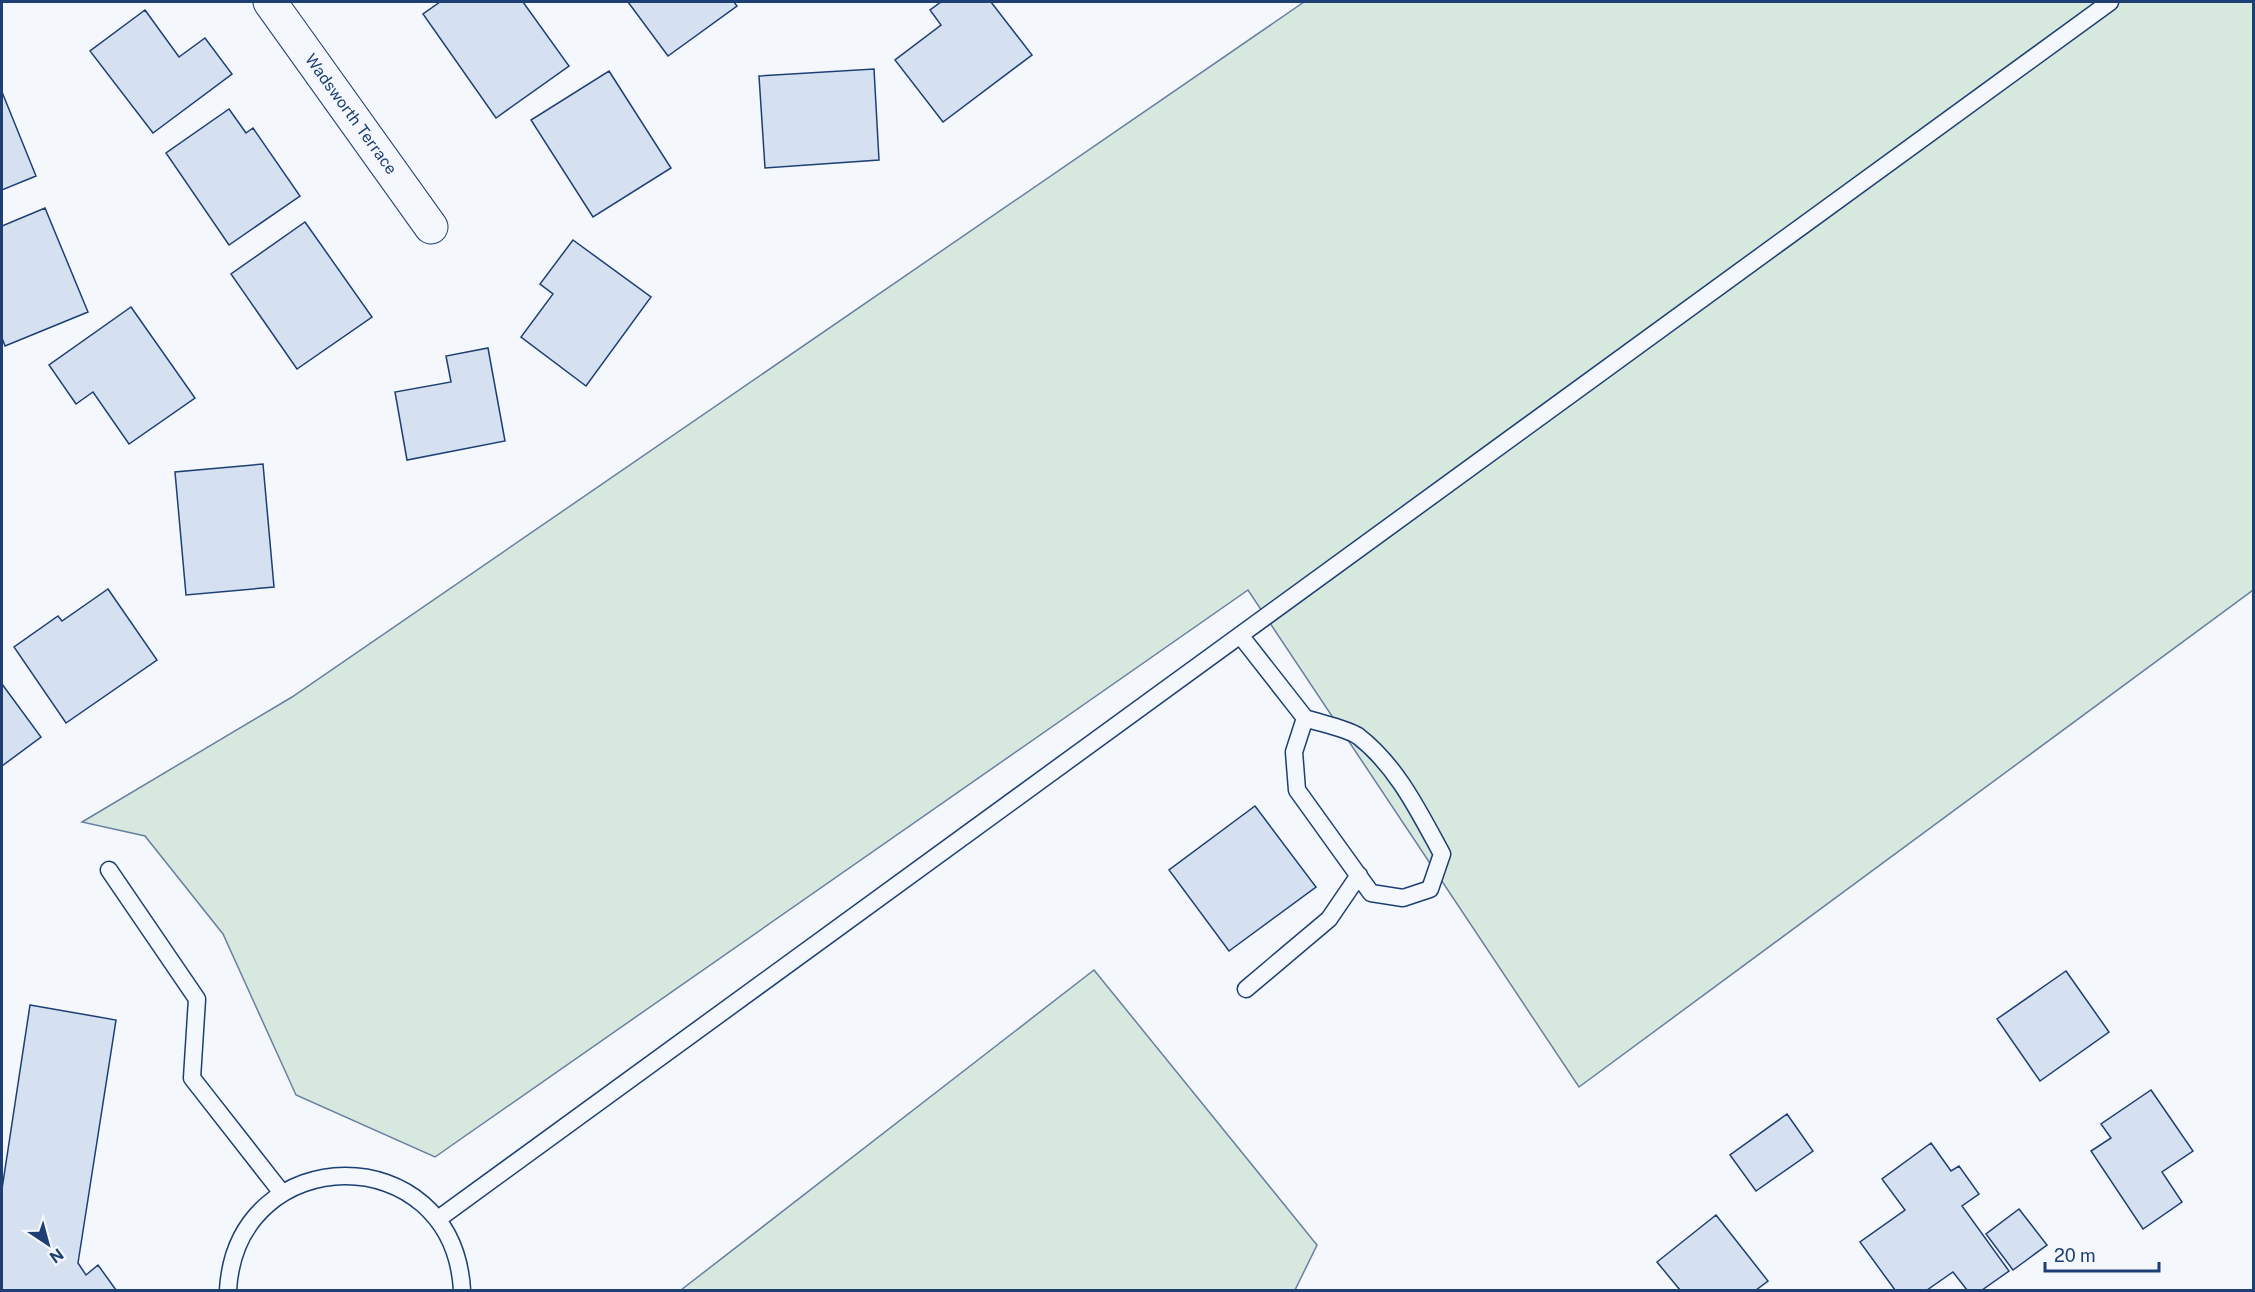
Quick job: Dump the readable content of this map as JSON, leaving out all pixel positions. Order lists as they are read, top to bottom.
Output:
{
  "streets": {
    "street": ["Wadsworth Terrace"]
  },
  "scale_bar": "20 m",
  "north": "bottom right"
}
